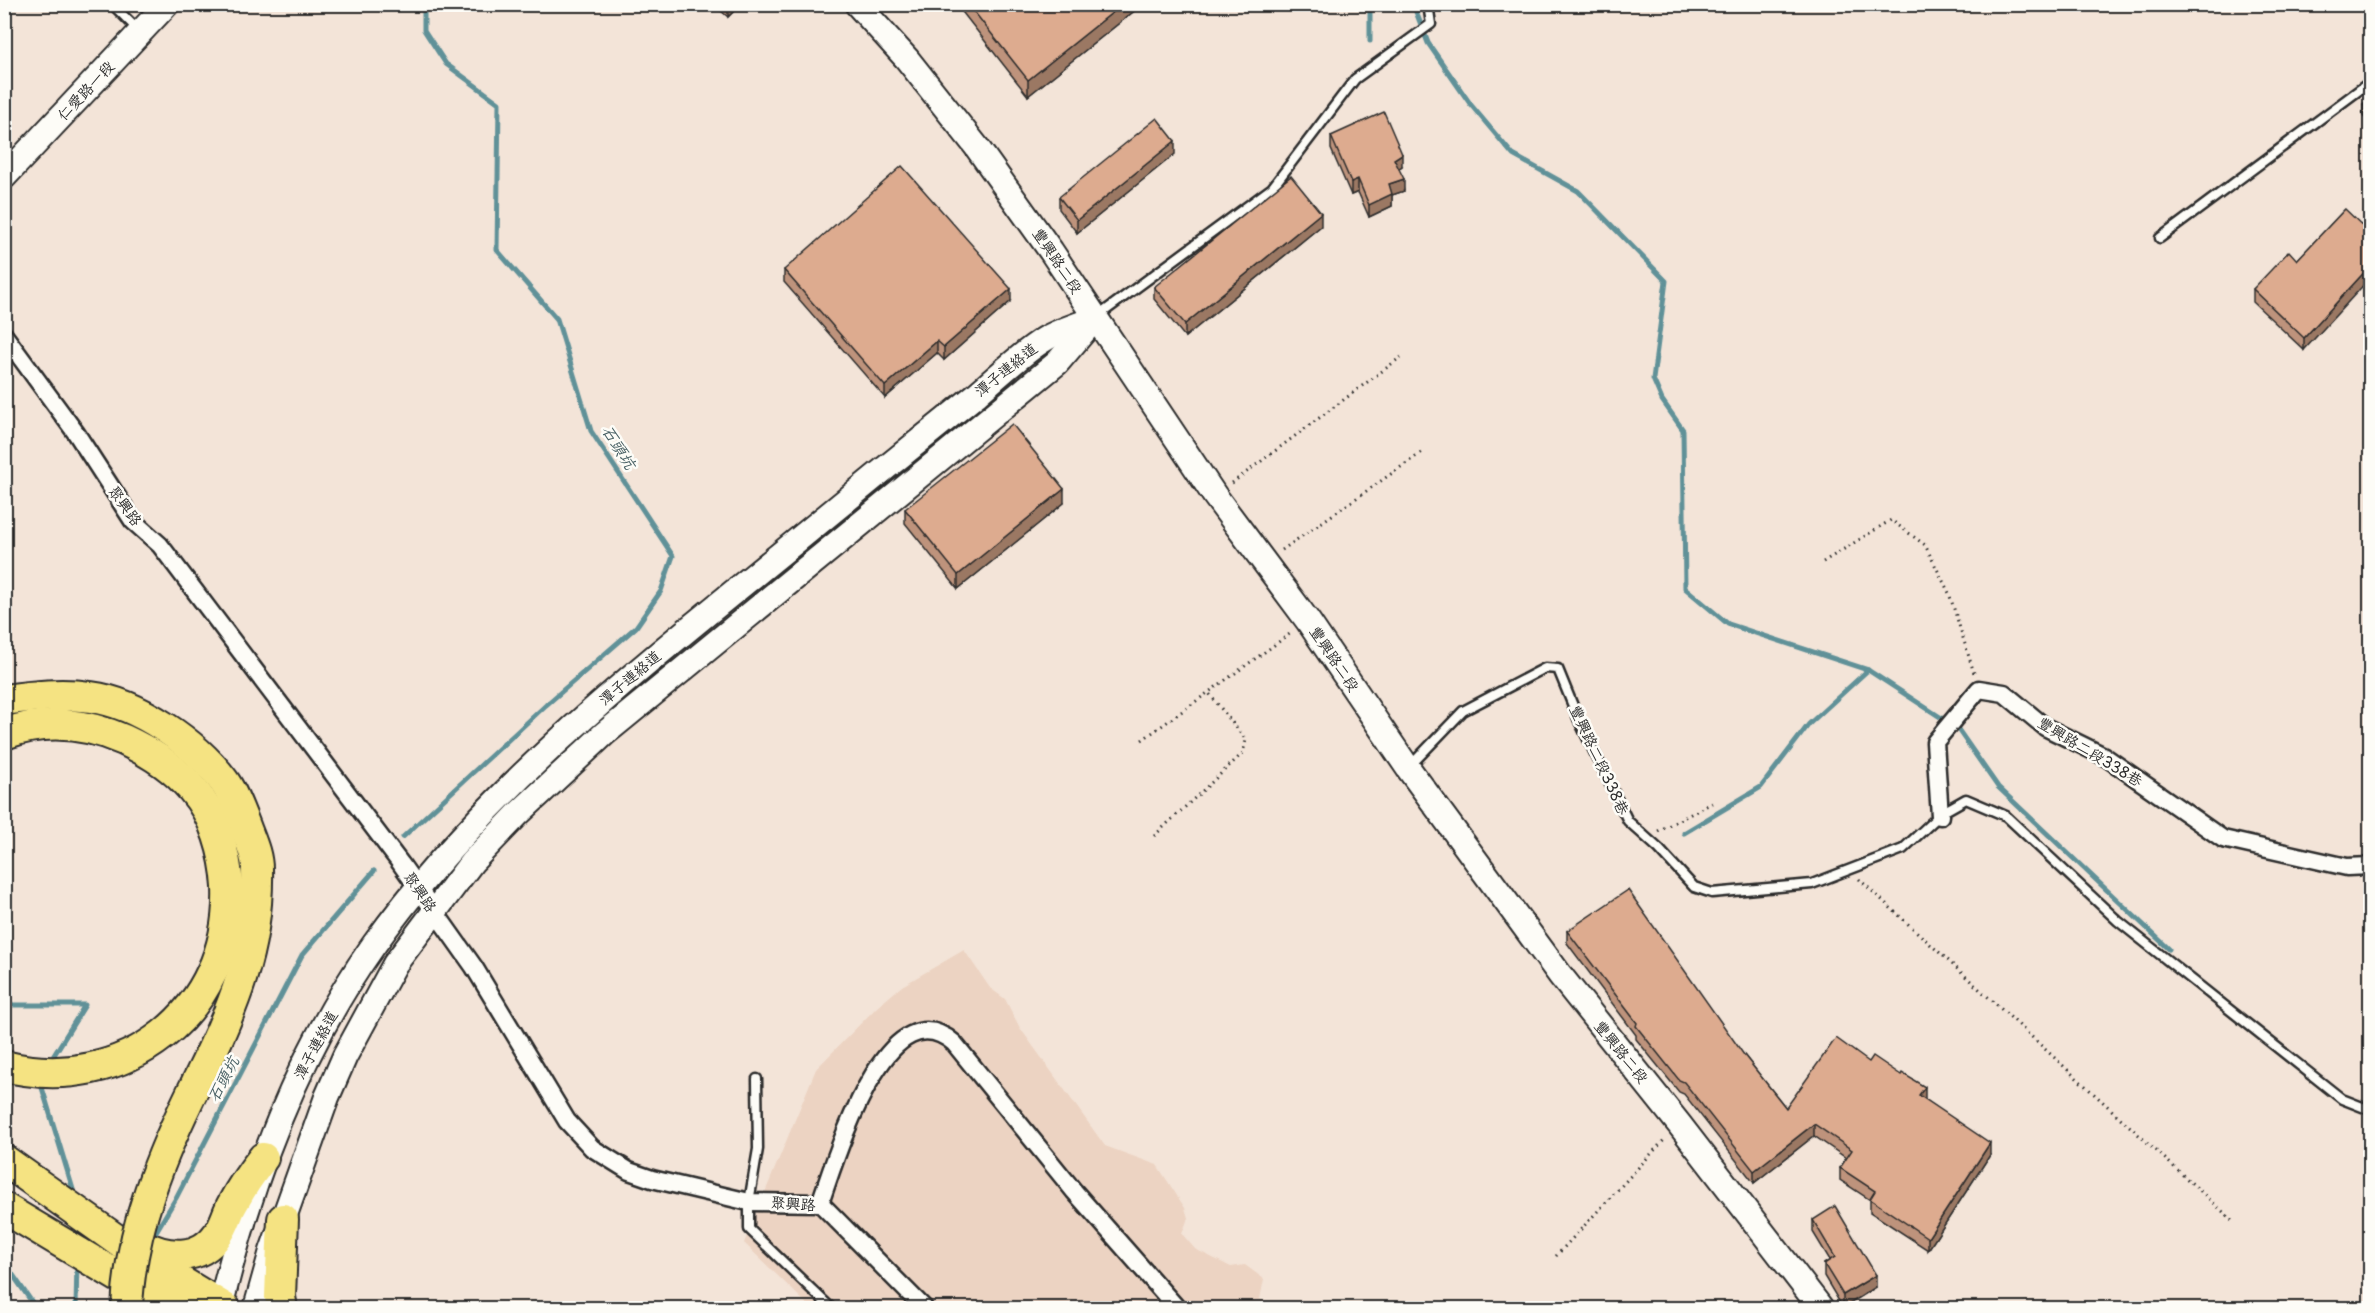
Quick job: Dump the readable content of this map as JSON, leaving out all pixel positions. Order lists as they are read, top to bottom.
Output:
{
  "streets": {
    "street": [
      "仁愛路一段",
      "豐興路二段",
      "潭子連絡道",
      "聚興路",
      "豐興路二段338巷"
    ]
  },
  "crossings": [
    ["豐興路二段", "潭子連絡道"],
    ["豐興路二段", "豐興路二段338巷"],
    ["潭子連絡道", "聚興路"]
  ],
  "water": ["石頭坑"]
}
